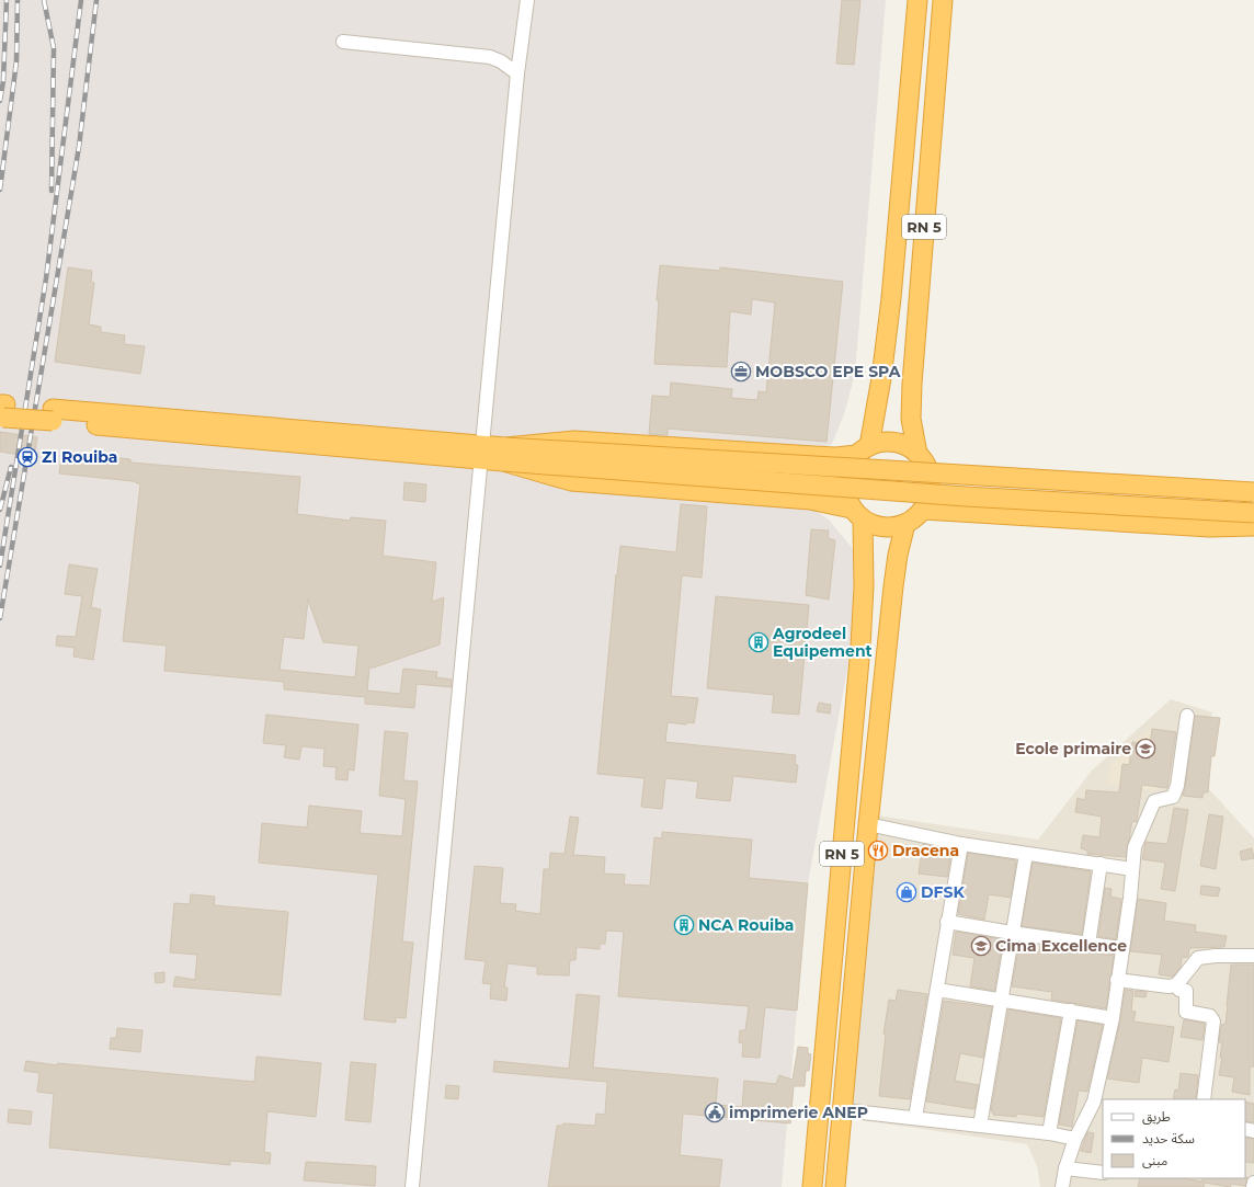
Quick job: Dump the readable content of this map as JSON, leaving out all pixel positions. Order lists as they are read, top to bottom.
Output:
{
  "streets": {
    "highway": ["RN 5"]
  },
  "places": {
    "office": ["MOBSCO EPE SPA"],
    "station": ["ZI Rouiba"],
    "building": ["Agrodeel Equipement", "NCA Rouiba"],
    "school or university": ["Ecole primaire", "Cima Excellence"],
    "restaurant": ["Dracena"],
    "shop": ["DFSK"],
    "public building": ["imprimerie ANEP"]
  },
  "legend": ["طريق", "سكة حديد", "مبنى"]
}
